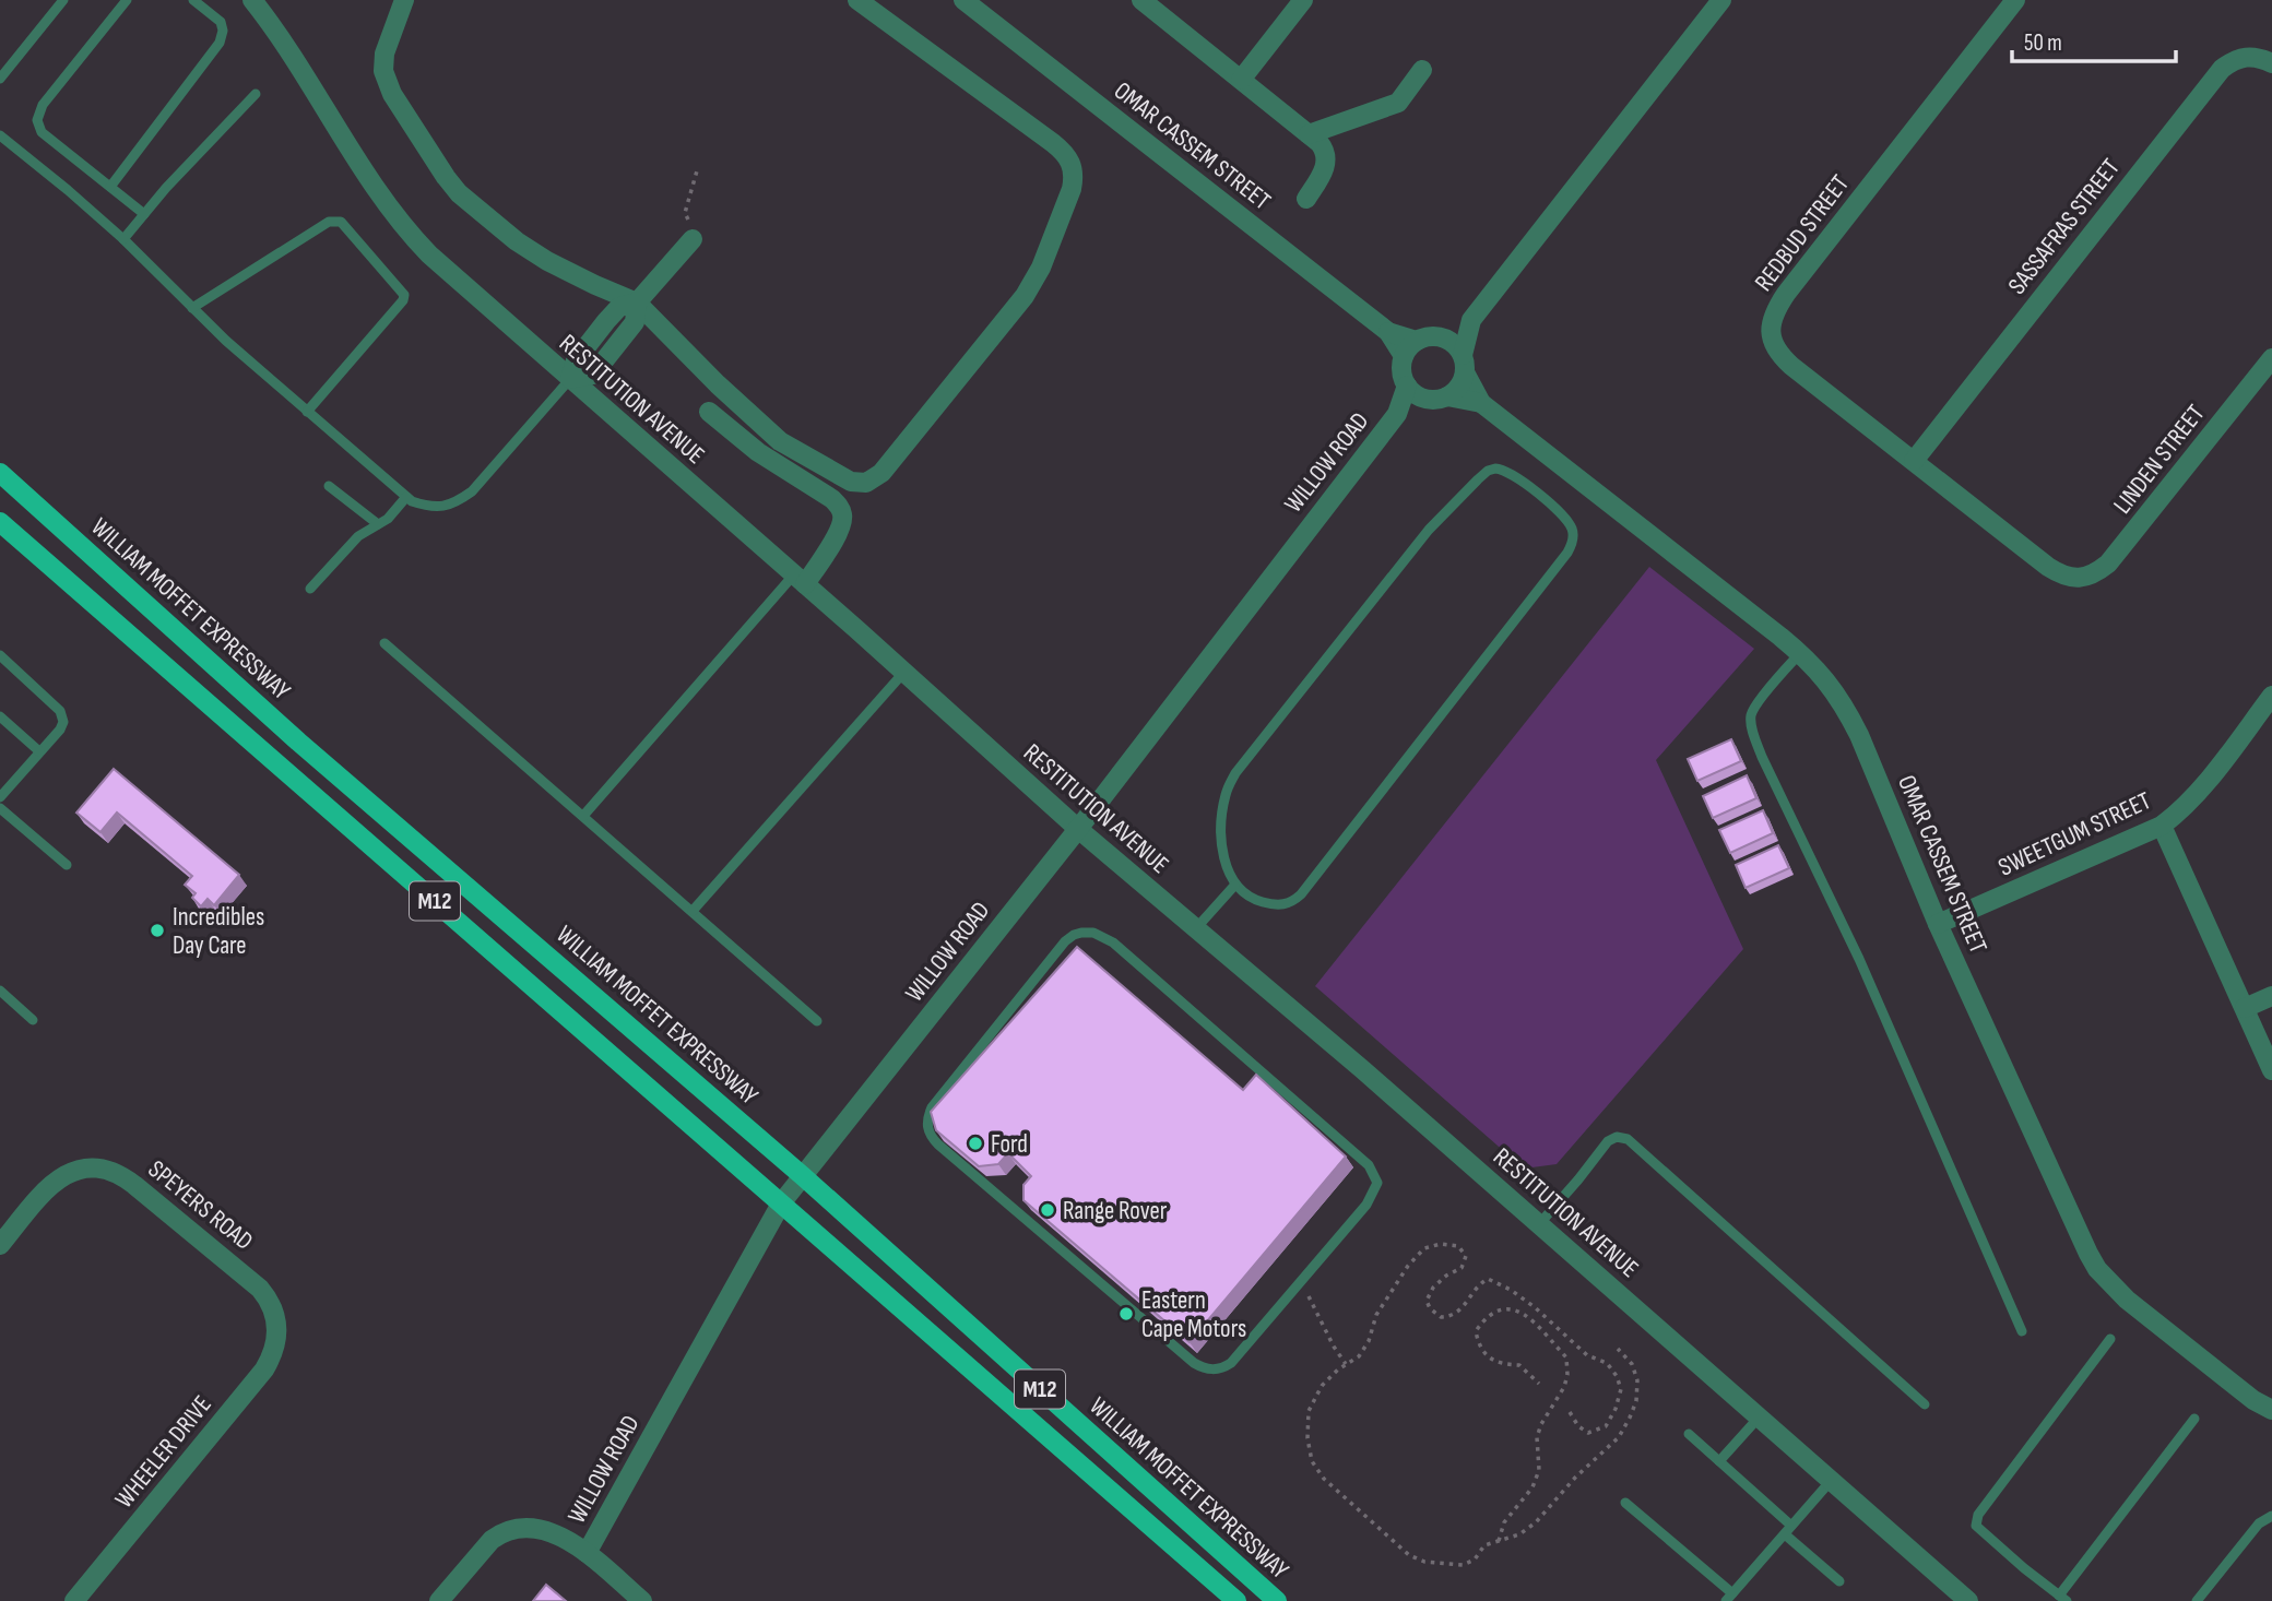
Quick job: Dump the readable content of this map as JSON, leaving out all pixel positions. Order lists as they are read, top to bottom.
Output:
{
  "streets": {
    "main road": ["WILLIAM MOFFET EXPRESSWAY", "M12"],
    "street": [
      "OMAR CASSEM STREET",
      "SASSAFRAS STREET",
      "REDBUD STREET",
      "RESTITUTION AVENUE",
      "LINDEN STREET",
      "WILLOW ROAD",
      "SWEETGUM STREET",
      "SPEYERS ROAD",
      "WHEELER DRIVE"
    ]
  },
  "crossings": [
    ["OMAR CASSEM STREET", "WILLOW ROAD"],
    ["OMAR CASSEM STREET", "SWEETGUM STREET"],
    ["SASSAFRAS STREET", "REDBUD STREET"],
    ["REDBUD STREET", "LINDEN STREET"],
    ["RESTITUTION AVENUE", "WILLOW ROAD"],
    ["WILLOW ROAD", "WILLIAM MOFFET EXPRESSWAY"],
    ["WILLOW ROAD", "M12"],
    ["SPEYERS ROAD", "WHEELER DRIVE"]
  ],
  "places": [
    "Incredibles Day Care",
    "Ford",
    "Range Rover",
    "Eastern Cape Motors"
  ],
  "scale_bar": "50 m"
}
